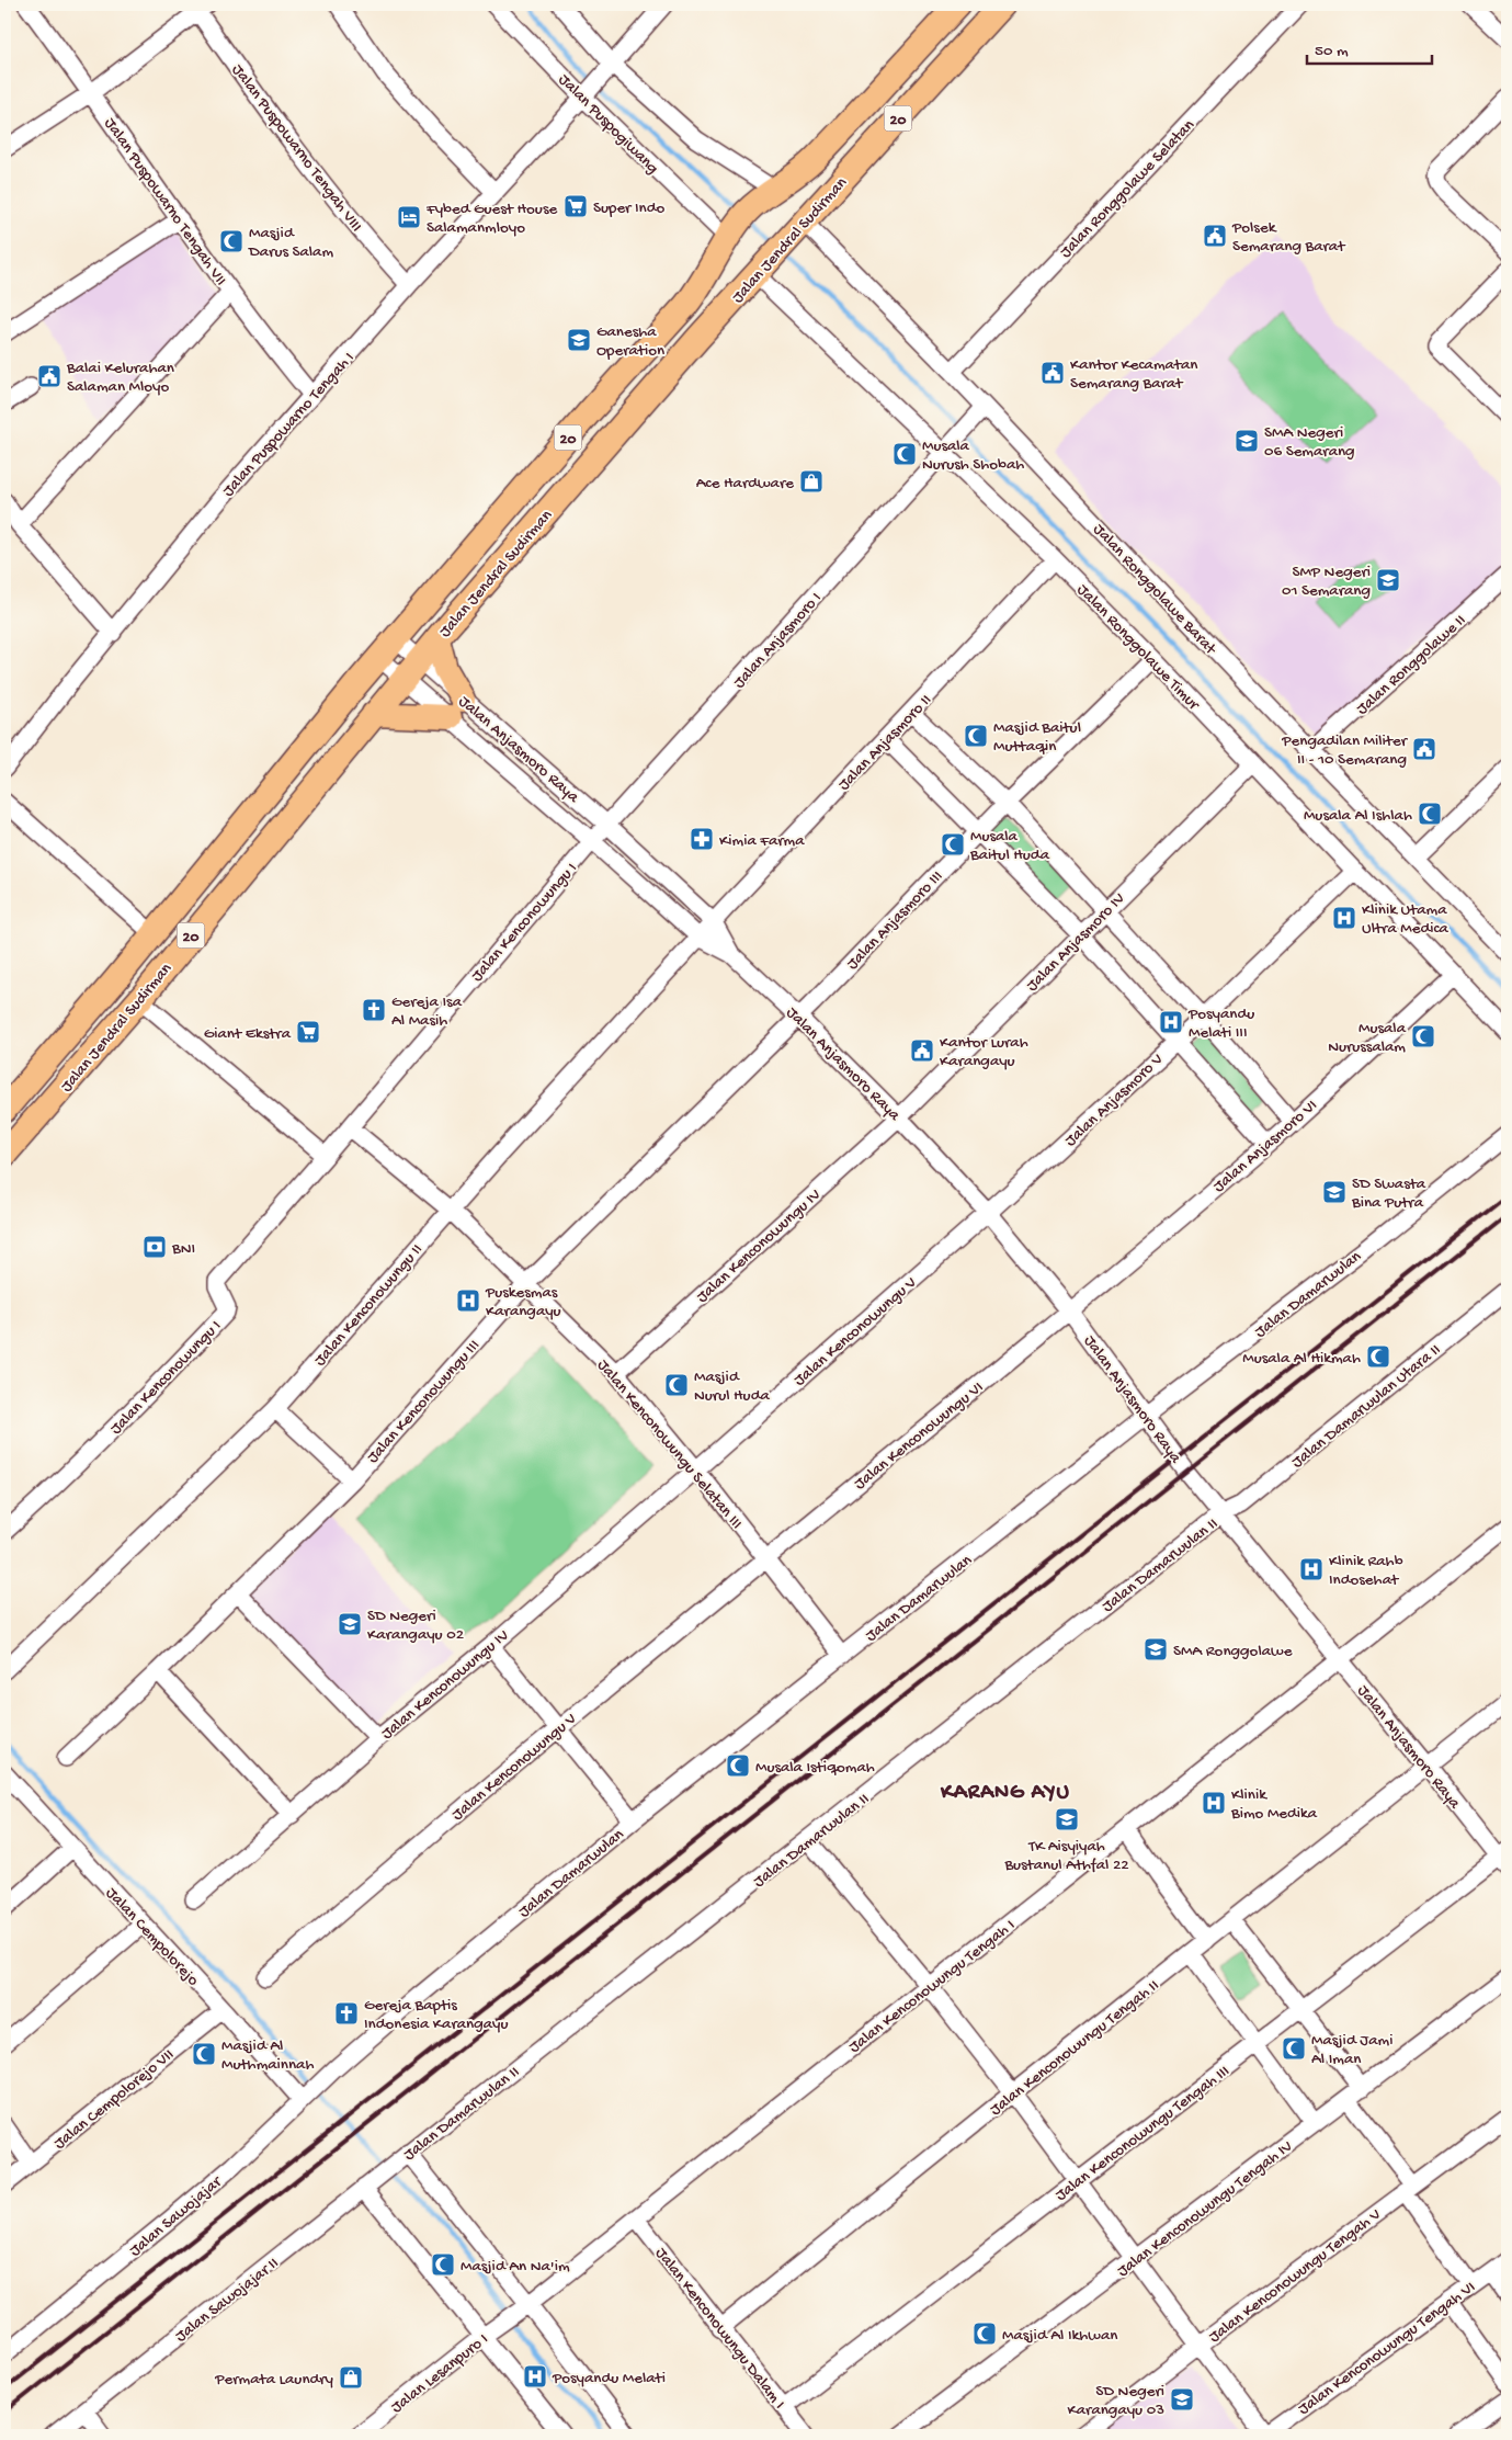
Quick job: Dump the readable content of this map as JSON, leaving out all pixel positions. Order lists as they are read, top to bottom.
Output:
{
  "streets": {
    "highway": ["20", "Jalan Jendral Sudirman"],
    "street": [
      "Jalan Puspogiwang",
      "Jalan Puspowarno Tengah VIII",
      "Jalan Ronggolawe Selatan",
      "Jalan Puspowarno Tengah VII",
      "Jalan Puspowarno Tengah I",
      "Jalan Ronggolawe Barat",
      "Jalan Anjasmoro I",
      "Jalan Ronggolawe Timur",
      "Jalan Ronggolawe II",
      "Jalan Anjasmoro II",
      "Jalan Anjasmoro Raya",
      "Jalan Anjasmoro III",
      "Jalan Kenconowungu I",
      "Jalan Anjasmoro IV",
      "Jalan Anjasmoro V",
      "Jalan Anjasmoro VI",
      "Jalan Kenconowungu IV",
      "Jalan Damarwulan",
      "Jalan Kenconowungu II",
      "Jalan Kenconowungu V",
      "Jalan Kenconowungu III",
      "Jalan Damarwulan Utara II",
      "Jalan Kenconowungu VI",
      "Jalan Kenconowungu Selatan III",
      "Jalan Damarwulan II",
      "Jalan Cempolorejo",
      "Jalan Kenconowungu Tengah I",
      "Jalan Kenconowungu Tengah II",
      "Jalan Cempolorejo VII",
      "Jalan Kenconowungu Tengah III",
      "Jalan Kenconowungu Tengah IV",
      "Jalan Sawojajar",
      "Jalan Kenconowungu Tengah V",
      "Jalan Sawojajar II",
      "Jalan Kenconowungu Dalam I",
      "Jalan Kenconowungu Tengah VI",
      "Jalan Lesanpuro I"
    ]
  },
  "crossings": [
    ["Jalan Puspogiwang", "Jalan Jendral Sudirman"],
    ["Jalan Puspogiwang", "Jalan Puspowarno Tengah I"],
    ["Jalan Puspowarno Tengah VIII", "Jalan Puspowarno Tengah I"],
    ["Jalan Ronggolawe Selatan", "Jalan Ronggolawe Barat"],
    ["Jalan Puspowarno Tengah VII", "Jalan Puspowarno Tengah I"],
    ["Jalan Jendral Sudirman", "Jalan Ronggolawe Barat"],
    ["Jalan Jendral Sudirman", "Jalan Ronggolawe Timur"],
    ["Jalan Jendral Sudirman", "Jalan Anjasmoro Raya"],
    ["Jalan Ronggolawe Barat", "Jalan Anjasmoro I"],
    ["Jalan Ronggolawe Barat", "Jalan Ronggolawe II"],
    ["Jalan Anjasmoro I", "Jalan Ronggolawe Timur"],
    ["Jalan Anjasmoro I", "Jalan Anjasmoro Raya"],
    ["Jalan Anjasmoro I", "Jalan Kenconowungu I"],
    ["Jalan Ronggolawe Timur", "Jalan Anjasmoro II"],
    ["Jalan Ronggolawe Timur", "Jalan Anjasmoro III"],
    ["Jalan Ronggolawe Timur", "Jalan Anjasmoro IV"],
    ["Jalan Ronggolawe Timur", "Jalan Anjasmoro V"],
    ["Jalan Ronggolawe Timur", "Jalan Anjasmoro VI"],
    ["Jalan Anjasmoro II", "Jalan Anjasmoro Raya"],
    ["Jalan Anjasmoro II", "Jalan Kenconowungu II"],
    ["Jalan Anjasmoro Raya", "Jalan Anjasmoro III"],
    ["Jalan Anjasmoro Raya", "Jalan Kenconowungu I"],
    ["Jalan Anjasmoro Raya", "Jalan Anjasmoro IV"],
    ["Jalan Anjasmoro Raya", "Jalan Anjasmoro V"],
    ["Jalan Anjasmoro Raya", "Jalan Anjasmoro VI"],
    ["Jalan Anjasmoro Raya", "Jalan Kenconowungu IV"],
    ["Jalan Anjasmoro Raya", "Jalan Damarwulan"],
    ["Jalan Anjasmoro Raya", "Jalan Kenconowungu II"],
    ["Jalan Anjasmoro Raya", "Jalan Kenconowungu V"],
    ["Jalan Anjasmoro Raya", "Jalan Kenconowungu III"],
    ["Jalan Anjasmoro Raya", "Jalan Damarwulan Utara II"],
    ["Jalan Anjasmoro Raya", "Jalan Kenconowungu VI"],
    ["Jalan Anjasmoro Raya", "Jalan Damarwulan II"],
    ["Jalan Anjasmoro Raya", "Jalan Kenconowungu Tengah I"],
    ["Jalan Anjasmoro Raya", "Jalan Kenconowungu Tengah II"],
    ["Jalan Anjasmoro Raya", "Jalan Kenconowungu Tengah III"],
    ["Jalan Anjasmoro III", "Jalan Kenconowungu III"],
    ["Jalan Kenconowungu I", "Jalan Kenconowungu Selatan III"],
    ["Jalan Anjasmoro IV", "Jalan Kenconowungu IV"],
    ["Jalan Anjasmoro V", "Jalan Kenconowungu V"],
    ["Jalan Anjasmoro VI", "Jalan Kenconowungu VI"],
    ["Jalan Kenconowungu IV", "Jalan Kenconowungu V"],
    ["Jalan Kenconowungu IV", "Jalan Kenconowungu Selatan III"],
    ["Jalan Damarwulan", "Jalan Kenconowungu Selatan III"],
    ["Jalan Damarwulan", "Jalan Sawojajar"],
    ["Jalan Kenconowungu II", "Jalan Kenconowungu Selatan III"],
    ["Jalan Kenconowungu V", "Jalan Kenconowungu VI"],
    ["Jalan Kenconowungu V", "Jalan Kenconowungu Selatan III"],
    ["Jalan Kenconowungu III", "Jalan Kenconowungu Selatan III"],
    ["Jalan Damarwulan Utara II", "Jalan Damarwulan II"],
    ["Jalan Kenconowungu VI", "Jalan Kenconowungu Selatan III"],
    ["Jalan Damarwulan II", "Jalan Sawojajar II"],
    ["Jalan Cempolorejo", "Jalan Cempolorejo VII"],
    ["Jalan Cempolorejo", "Jalan Sawojajar"],
    ["Jalan Kenconowungu Tengah I", "Jalan Kenconowungu Dalam I"],
    ["Jalan Kenconowungu Tengah I", "Jalan Lesanpuro I"],
    ["Jalan Kenconowungu Tengah II", "Jalan Kenconowungu Dalam I"],
    ["Jalan Kenconowungu Tengah III", "Jalan Kenconowungu Dalam I"]
  ],
  "districts": ["KARANG AYU"],
  "places": {
    "supermarket": ["Super Indo", "Giant Ekstra"],
    "hotel": ["Fybed Guest House Salamanmloyo"],
    "public building": [
      "Polsek Semarang Barat",
      "Kantor Kecamatan Semarang Barat",
      "Balai Kelurahan Salaman Mloyo",
      "Pengadilan Militer II - 10 Semarang",
      "Kantor Lurah Karangayu"
    ],
    "mosque": [
      "Masjid Darus Salam",
      "Musala Nurush Shobah",
      "Masjid Baitul Muttaqin",
      "Musala Al Ishlah",
      "Musala Baitul Huda",
      "Musala Nurussalam",
      "Musala Al Hikmah",
      "Masjid Nurul Huda",
      "Musala Istiqomah",
      "Masjid Jami Al Iman",
      "Masjid Al Muthmainnah",
      "Masjid An Na'im",
      "Masjid Al Ikhwan"
    ],
    "school or university": [
      "Ganesha Operation",
      "SMA Negeri 06 Semarang",
      "SMP Negeri 01 Semarang",
      "SD Swasta Bina Putra",
      "SD Negeri Karangayu 02",
      "SMA Ronggolawe",
      "TK Aisyiyah Bustanul Athfal 22",
      "SD Negeri Karangayu 03"
    ],
    "shop": ["Ace Hardware", "Permata Laundry"],
    "pharmacy": ["Kimia Farma"],
    "hospital": [
      "Klinik Utama Ultra Medica",
      "Posyandu Melati III",
      "Puskesmas Karangayu",
      "Klinik Rahb Indosehat",
      "Klinik Bimo Medika",
      "Posyandu Melati"
    ],
    "church": ["Gereja Isa Al Masih", "Gereja Baptis Indonesia Karangayu"],
    "bank": ["BNI"]
  },
  "scale_bar": "50 m"
}
